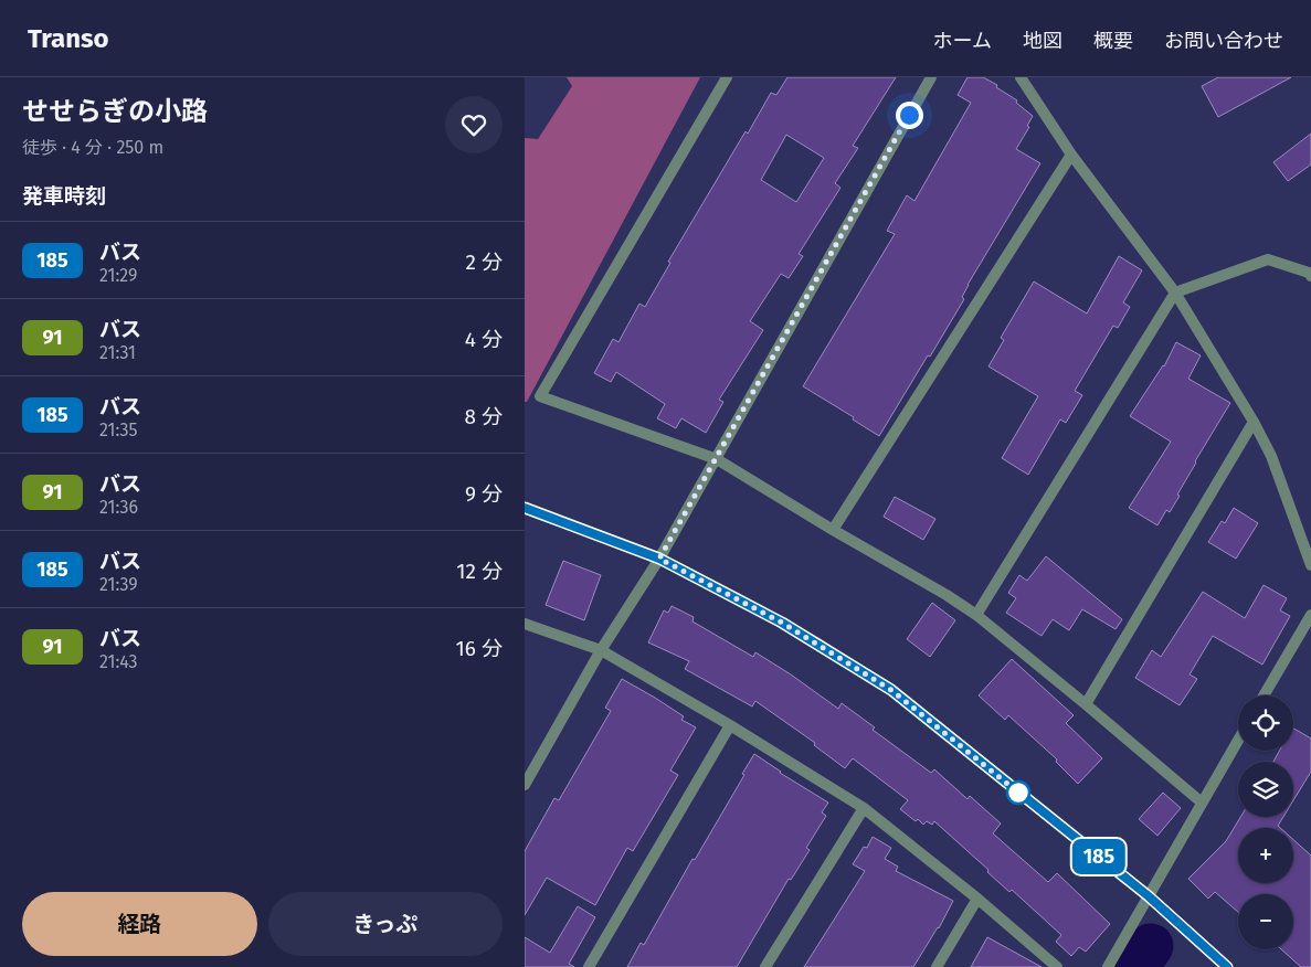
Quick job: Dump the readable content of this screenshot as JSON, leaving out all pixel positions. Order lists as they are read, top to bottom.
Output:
{
  "lines": ["bus line 185"],
  "page": {
    "header": "Transo",
    "nav": [
      "ホーム",
      "地図",
      "概要",
      "お問い合わせ"
    ],
    "heading": [
      ["せせらぎの小路", "徒歩 · 4 分 · 250 m"],
      "発車時刻"
    ],
    "on_map": "185",
    "list": [
      {
        "mark": "185",
        "name": "バス",
        "note": "21:29",
        "value": "2 分"
      },
      {
        "mark": "91",
        "name": "バス",
        "note": "21:31",
        "value": "4 分"
      },
      {
        "mark": "185",
        "name": "バス",
        "note": "21:35",
        "value": "8 分"
      },
      {
        "mark": "91",
        "name": "バス",
        "note": "21:36",
        "value": "9 分"
      },
      {
        "mark": "185",
        "name": "バス",
        "note": "21:39",
        "value": "12 分"
      },
      {
        "mark": "91",
        "name": "バス",
        "note": "21:43",
        "value": "16 分"
      }
    ],
    "map_buttons": ["+", "−"],
    "buttons": ["経路", "きっぷ"]
  }
}
